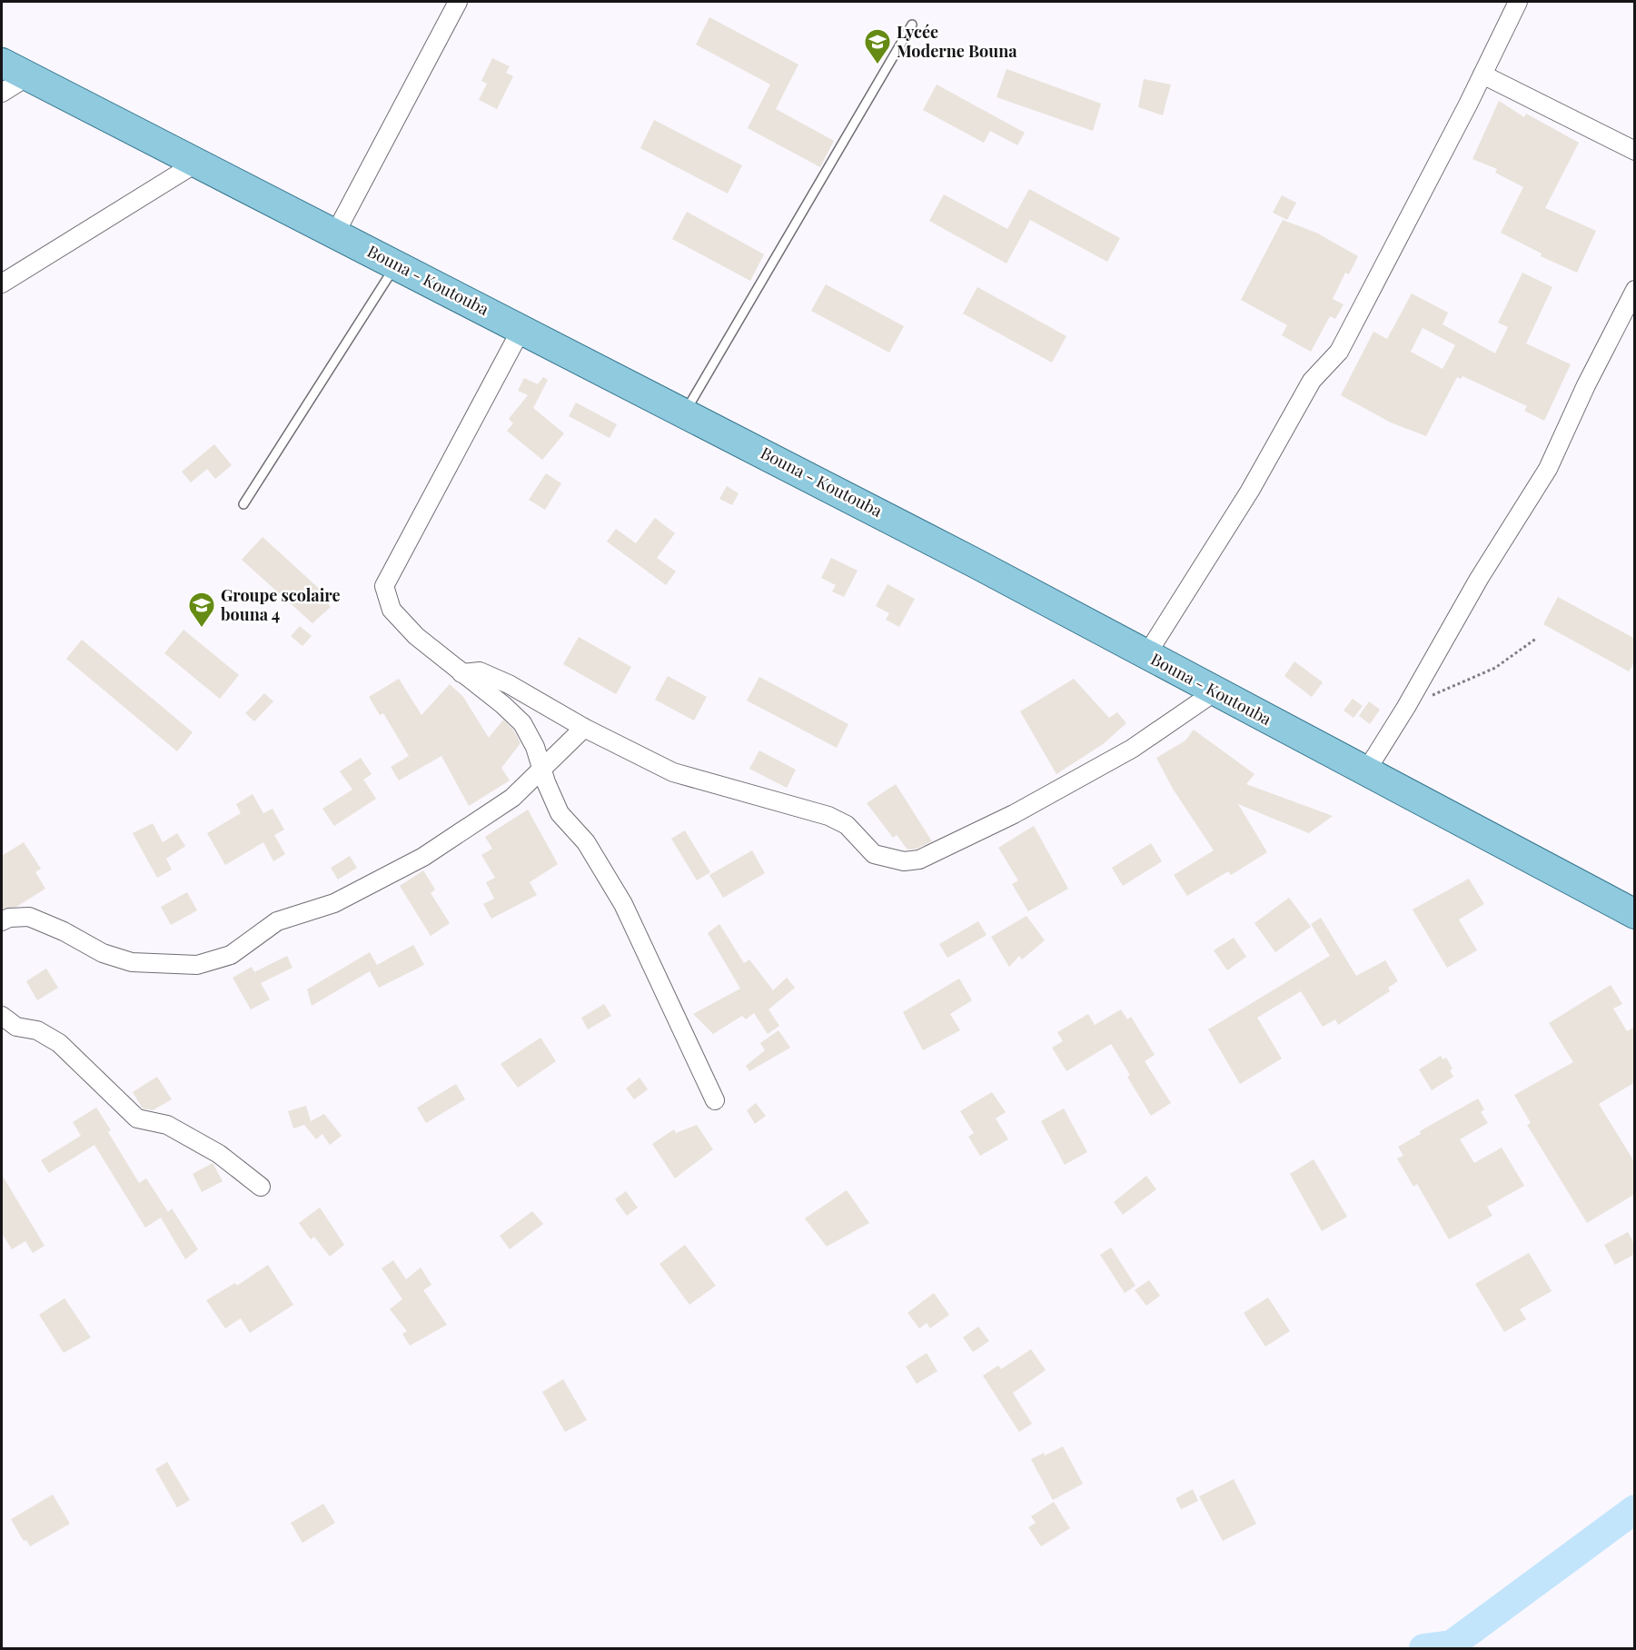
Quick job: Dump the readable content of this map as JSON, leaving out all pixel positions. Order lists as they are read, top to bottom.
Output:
{
  "streets": {
    "main road": ["Bouna - Koutouba"]
  },
  "places": {
    "school or university": ["Lycée Moderne Bouna", "Groupe scolaire bouna 4"]
  }
}
